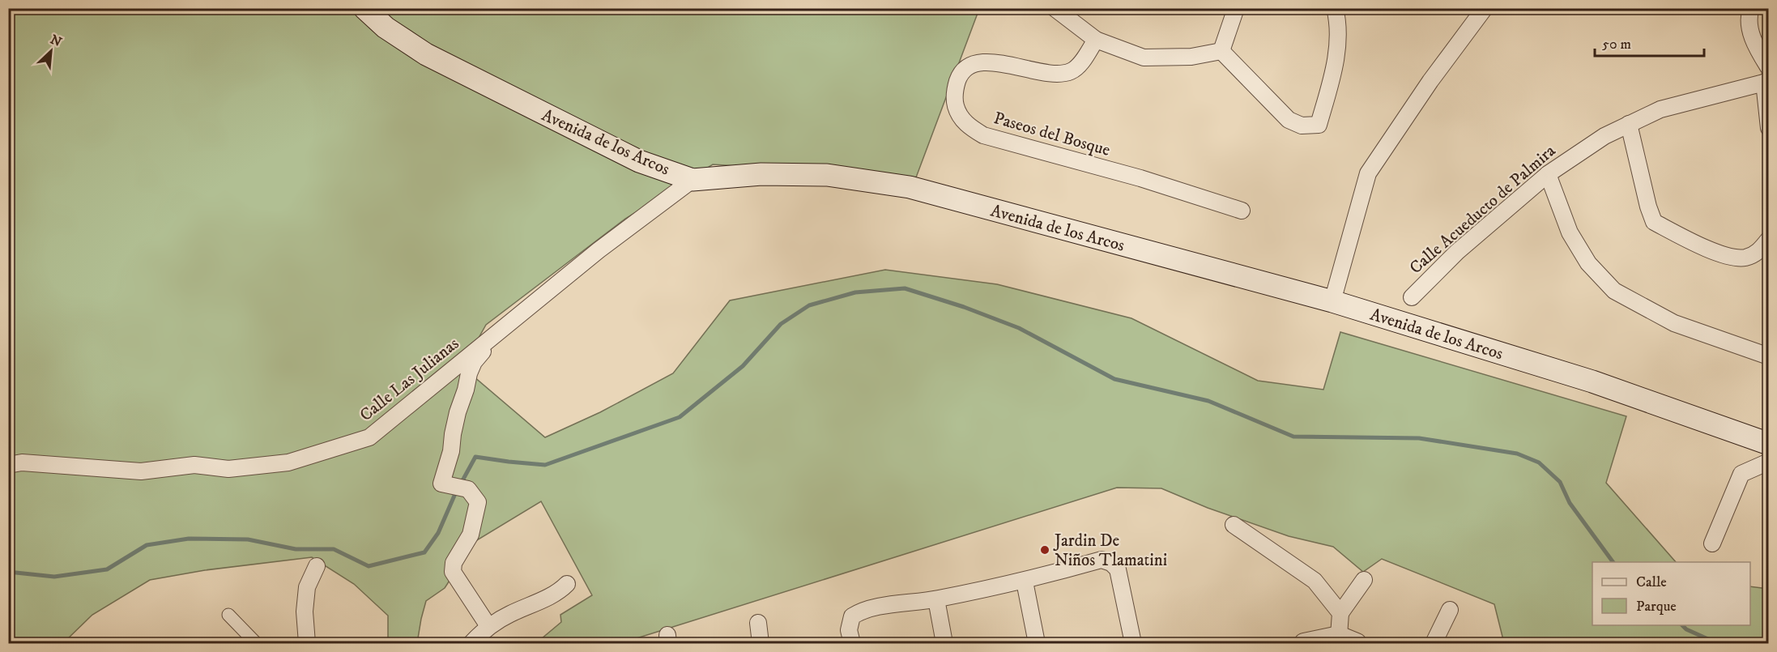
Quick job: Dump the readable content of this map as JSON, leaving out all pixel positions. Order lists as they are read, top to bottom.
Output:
{
  "streets": {
    "main road": ["Avenida de los Arcos"],
    "street": ["Paseos del Bosque", "Calle Acueducto de Palmira", "Calle Las Julianas"]
  },
  "crossings": [
    ["Avenida de los Arcos", "Calle Las Julianas"]
  ],
  "places": ["Jardin De Niños Tlamatini"],
  "legend": ["Calle", "Parque"],
  "scale_bar": "50 m",
  "north": "top right"
}
